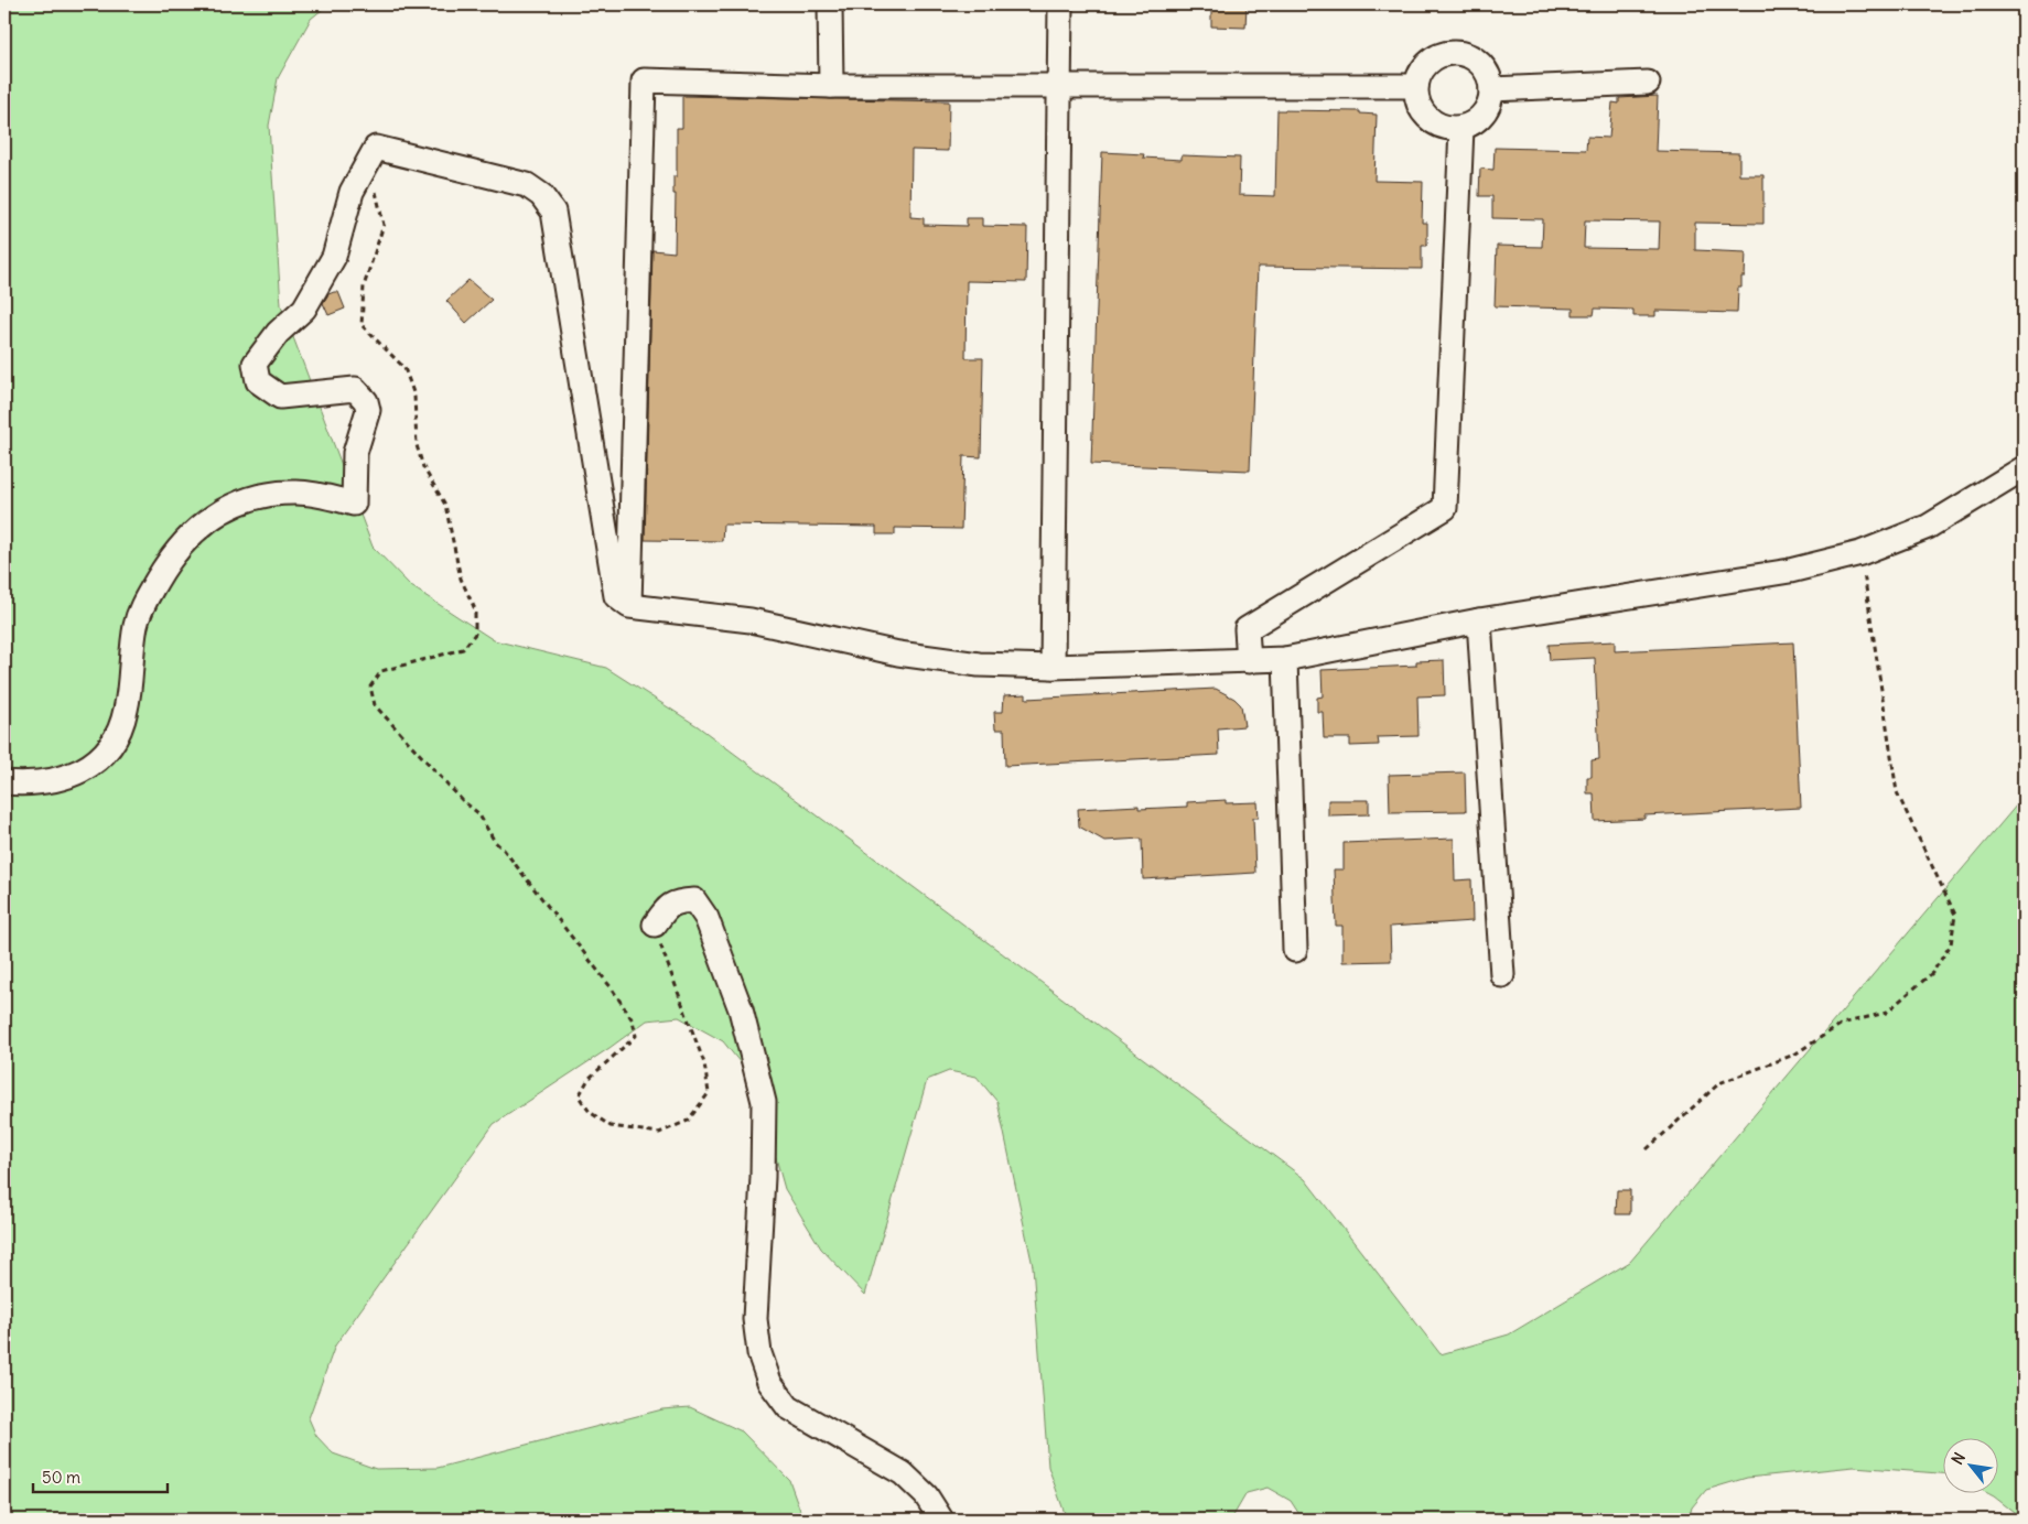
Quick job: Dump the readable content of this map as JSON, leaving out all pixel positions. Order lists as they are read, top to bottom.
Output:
{
  "scale_bar": "50 m",
  "north": "top left"
}
